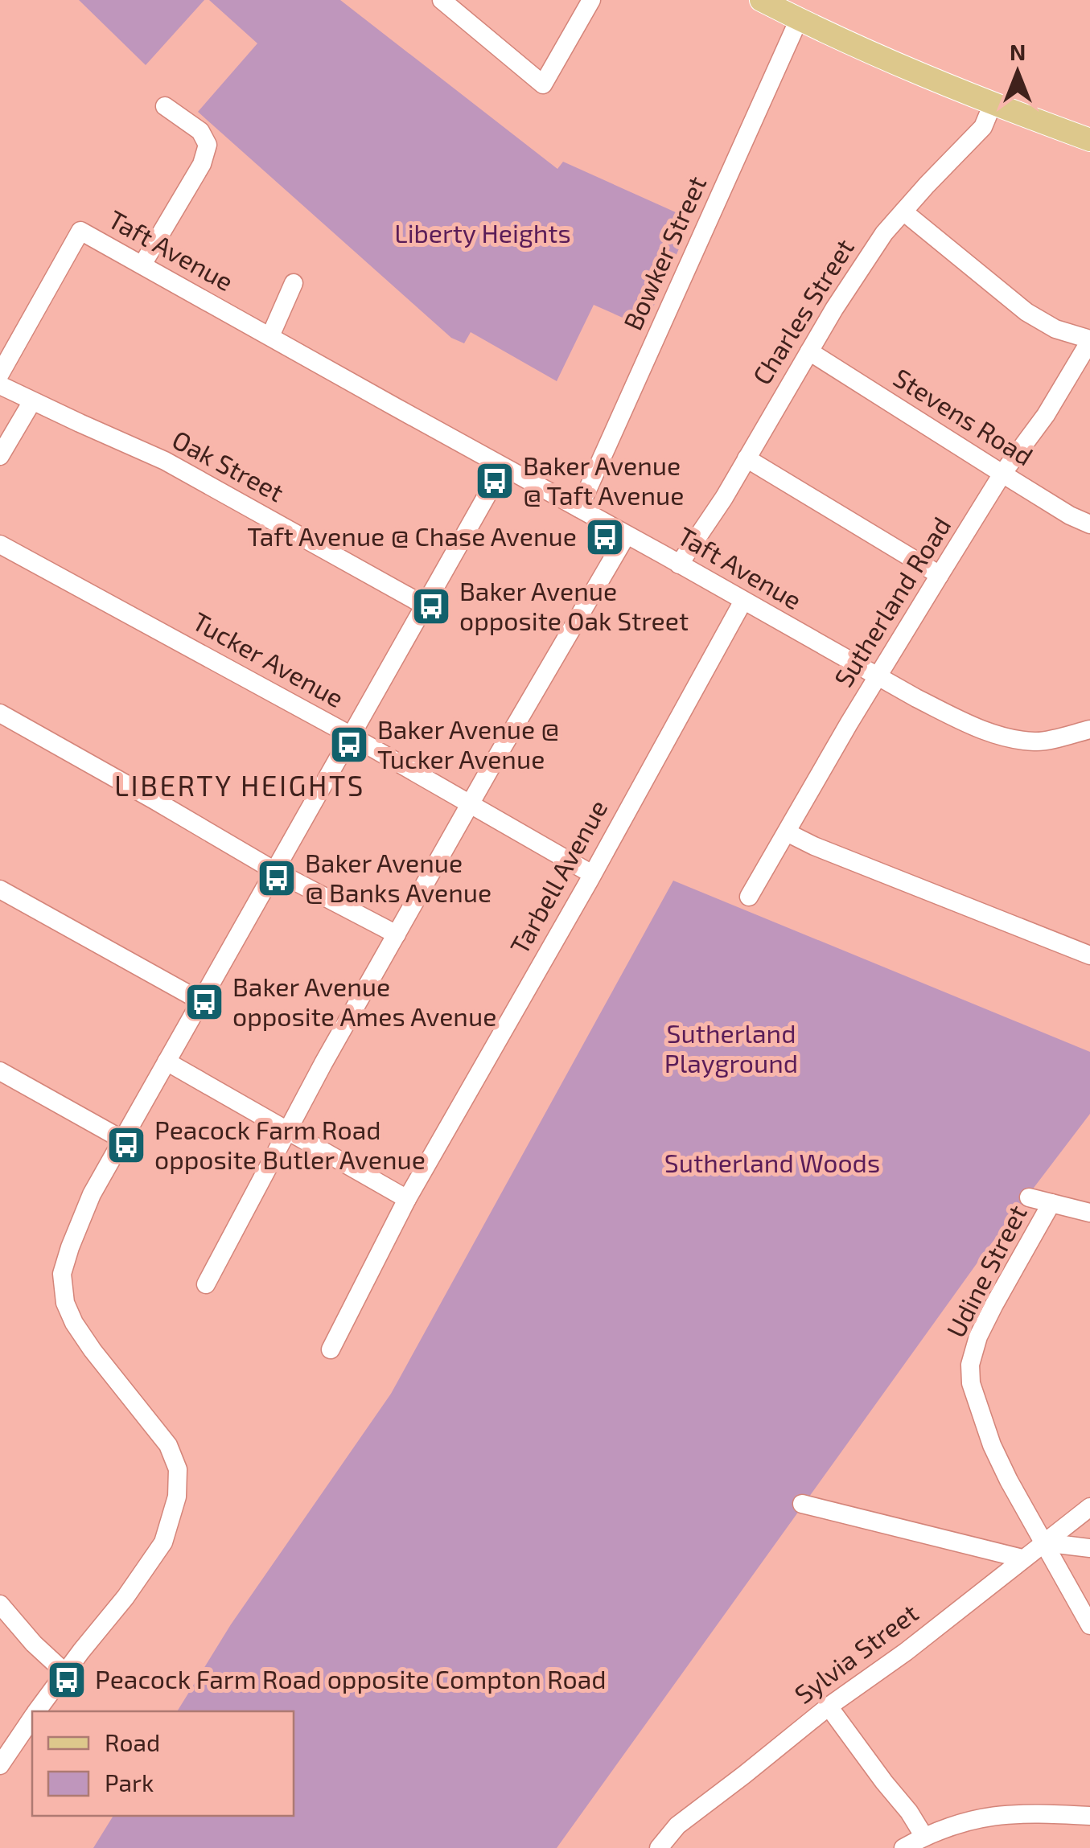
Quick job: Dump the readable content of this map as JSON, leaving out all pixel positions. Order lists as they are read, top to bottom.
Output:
{
  "streets": {
    "street": [
      "Taft Avenue",
      "Bowker Street",
      "Charles Street",
      "Stevens Road",
      "Oak Street",
      "Sutherland Road",
      "Tucker Avenue",
      "Tarbell Avenue",
      "Udine Street",
      "Sylvia Street"
    ]
  },
  "crossings": [
    ["Taft Avenue", "Bowker Street"],
    ["Taft Avenue", "Charles Street"],
    ["Taft Avenue", "Sutherland Road"],
    ["Taft Avenue", "Tarbell Avenue"],
    ["Charles Street", "Stevens Road"],
    ["Stevens Road", "Sutherland Road"],
    ["Tucker Avenue", "Tarbell Avenue"],
    ["Udine Street", "Sylvia Street"]
  ],
  "districts": ["LIBERTY HEIGHTS"],
  "parks": ["Liberty Heights", "Sutherland Playground", "Sutherland Woods"],
  "places": {
    "bus stop": [
      "Baker Avenue @ Taft Avenue",
      "Taft Avenue @ Chase Avenue",
      "Baker Avenue opposite Oak Street",
      "Baker Avenue @ Tucker Avenue",
      "Baker Avenue @ Banks Avenue",
      "Baker Avenue opposite Ames Avenue",
      "Peacock Farm Road opposite Butler Avenue",
      "Peacock Farm Road opposite Compton Road"
    ]
  },
  "legend": ["Road", "Park"],
  "north": "top"
}
